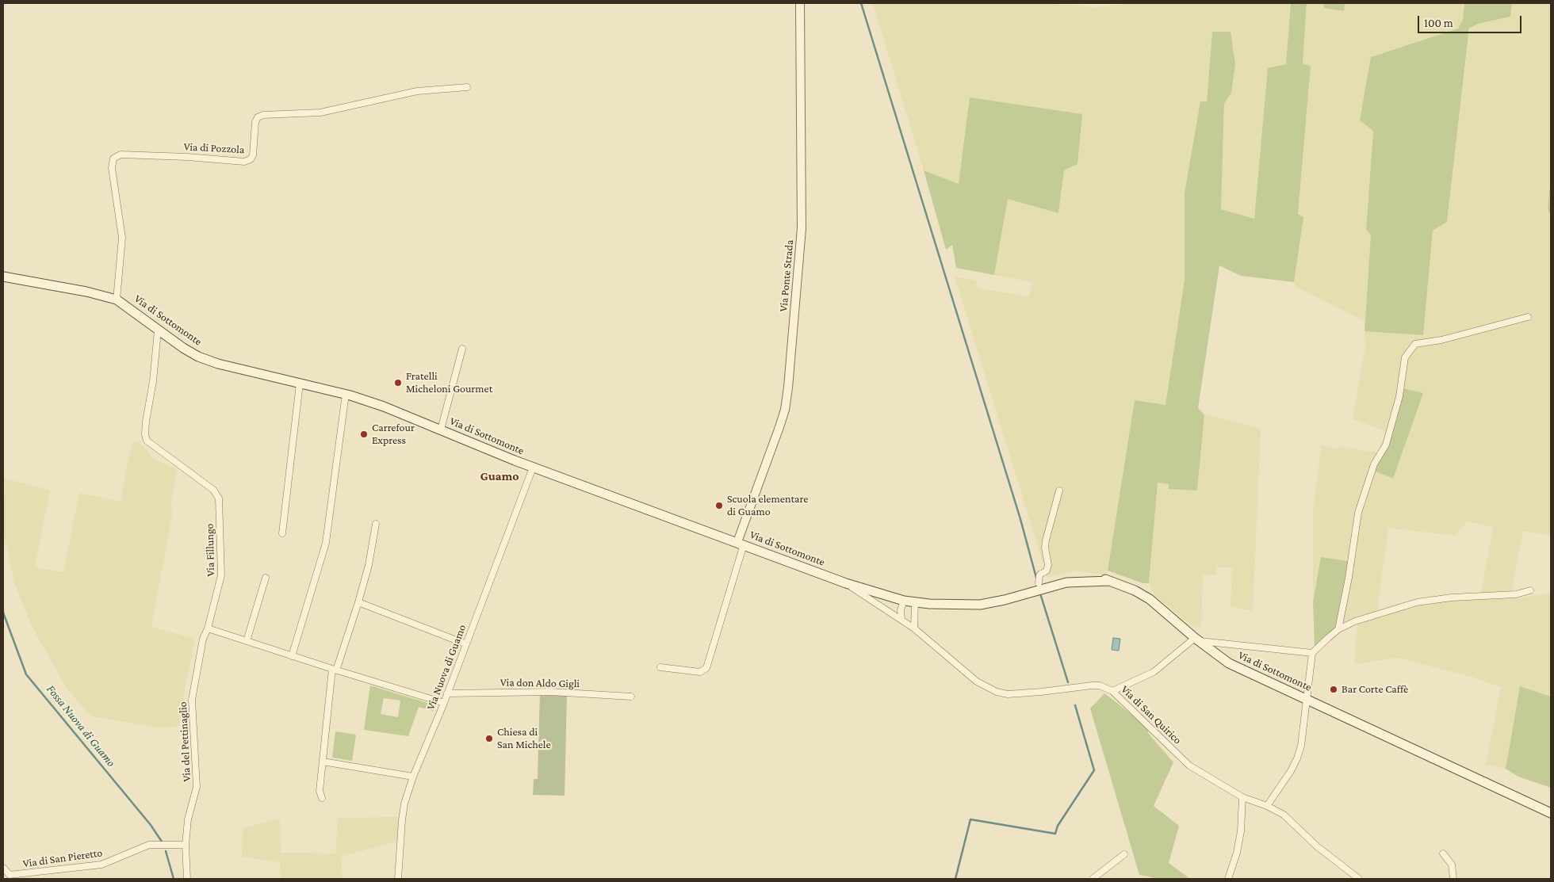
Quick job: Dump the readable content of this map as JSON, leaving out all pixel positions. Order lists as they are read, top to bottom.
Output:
{
  "streets": {
    "main road": ["Via di Sottomonte"],
    "street": [
      "Via di Pozzola",
      "Via Ponte Strada",
      "Via Fillungo",
      "Via Nuova di Guamo",
      "Via don Aldo Gigli",
      "Via di San Quirico",
      "Via del Pettinaglio",
      "Via di San Pieretto"
    ]
  },
  "crossings": [
    ["Via di Pozzola", "Via di Sottomonte"],
    ["Via Ponte Strada", "Via di Sottomonte"],
    ["Via di Sottomonte", "Via Fillungo"],
    ["Via di Sottomonte", "Via Nuova di Guamo"],
    ["Via di Sottomonte", "Via di San Quirico"],
    ["Via Fillungo", "Via del Pettinaglio"],
    ["Via Nuova di Guamo", "Via don Aldo Gigli"],
    ["Via del Pettinaglio", "Via di San Pieretto"]
  ],
  "districts": ["Guamo"],
  "water": ["Fossa Nuova di Guamo"],
  "places": [
    "Fratelli Micheloni Gourmet",
    "Carrefour Express",
    "Scuola elementare di Guamo",
    "Bar Corte Caffè",
    "Chiesa di San Michele"
  ],
  "scale_bar": "100 m"
}
